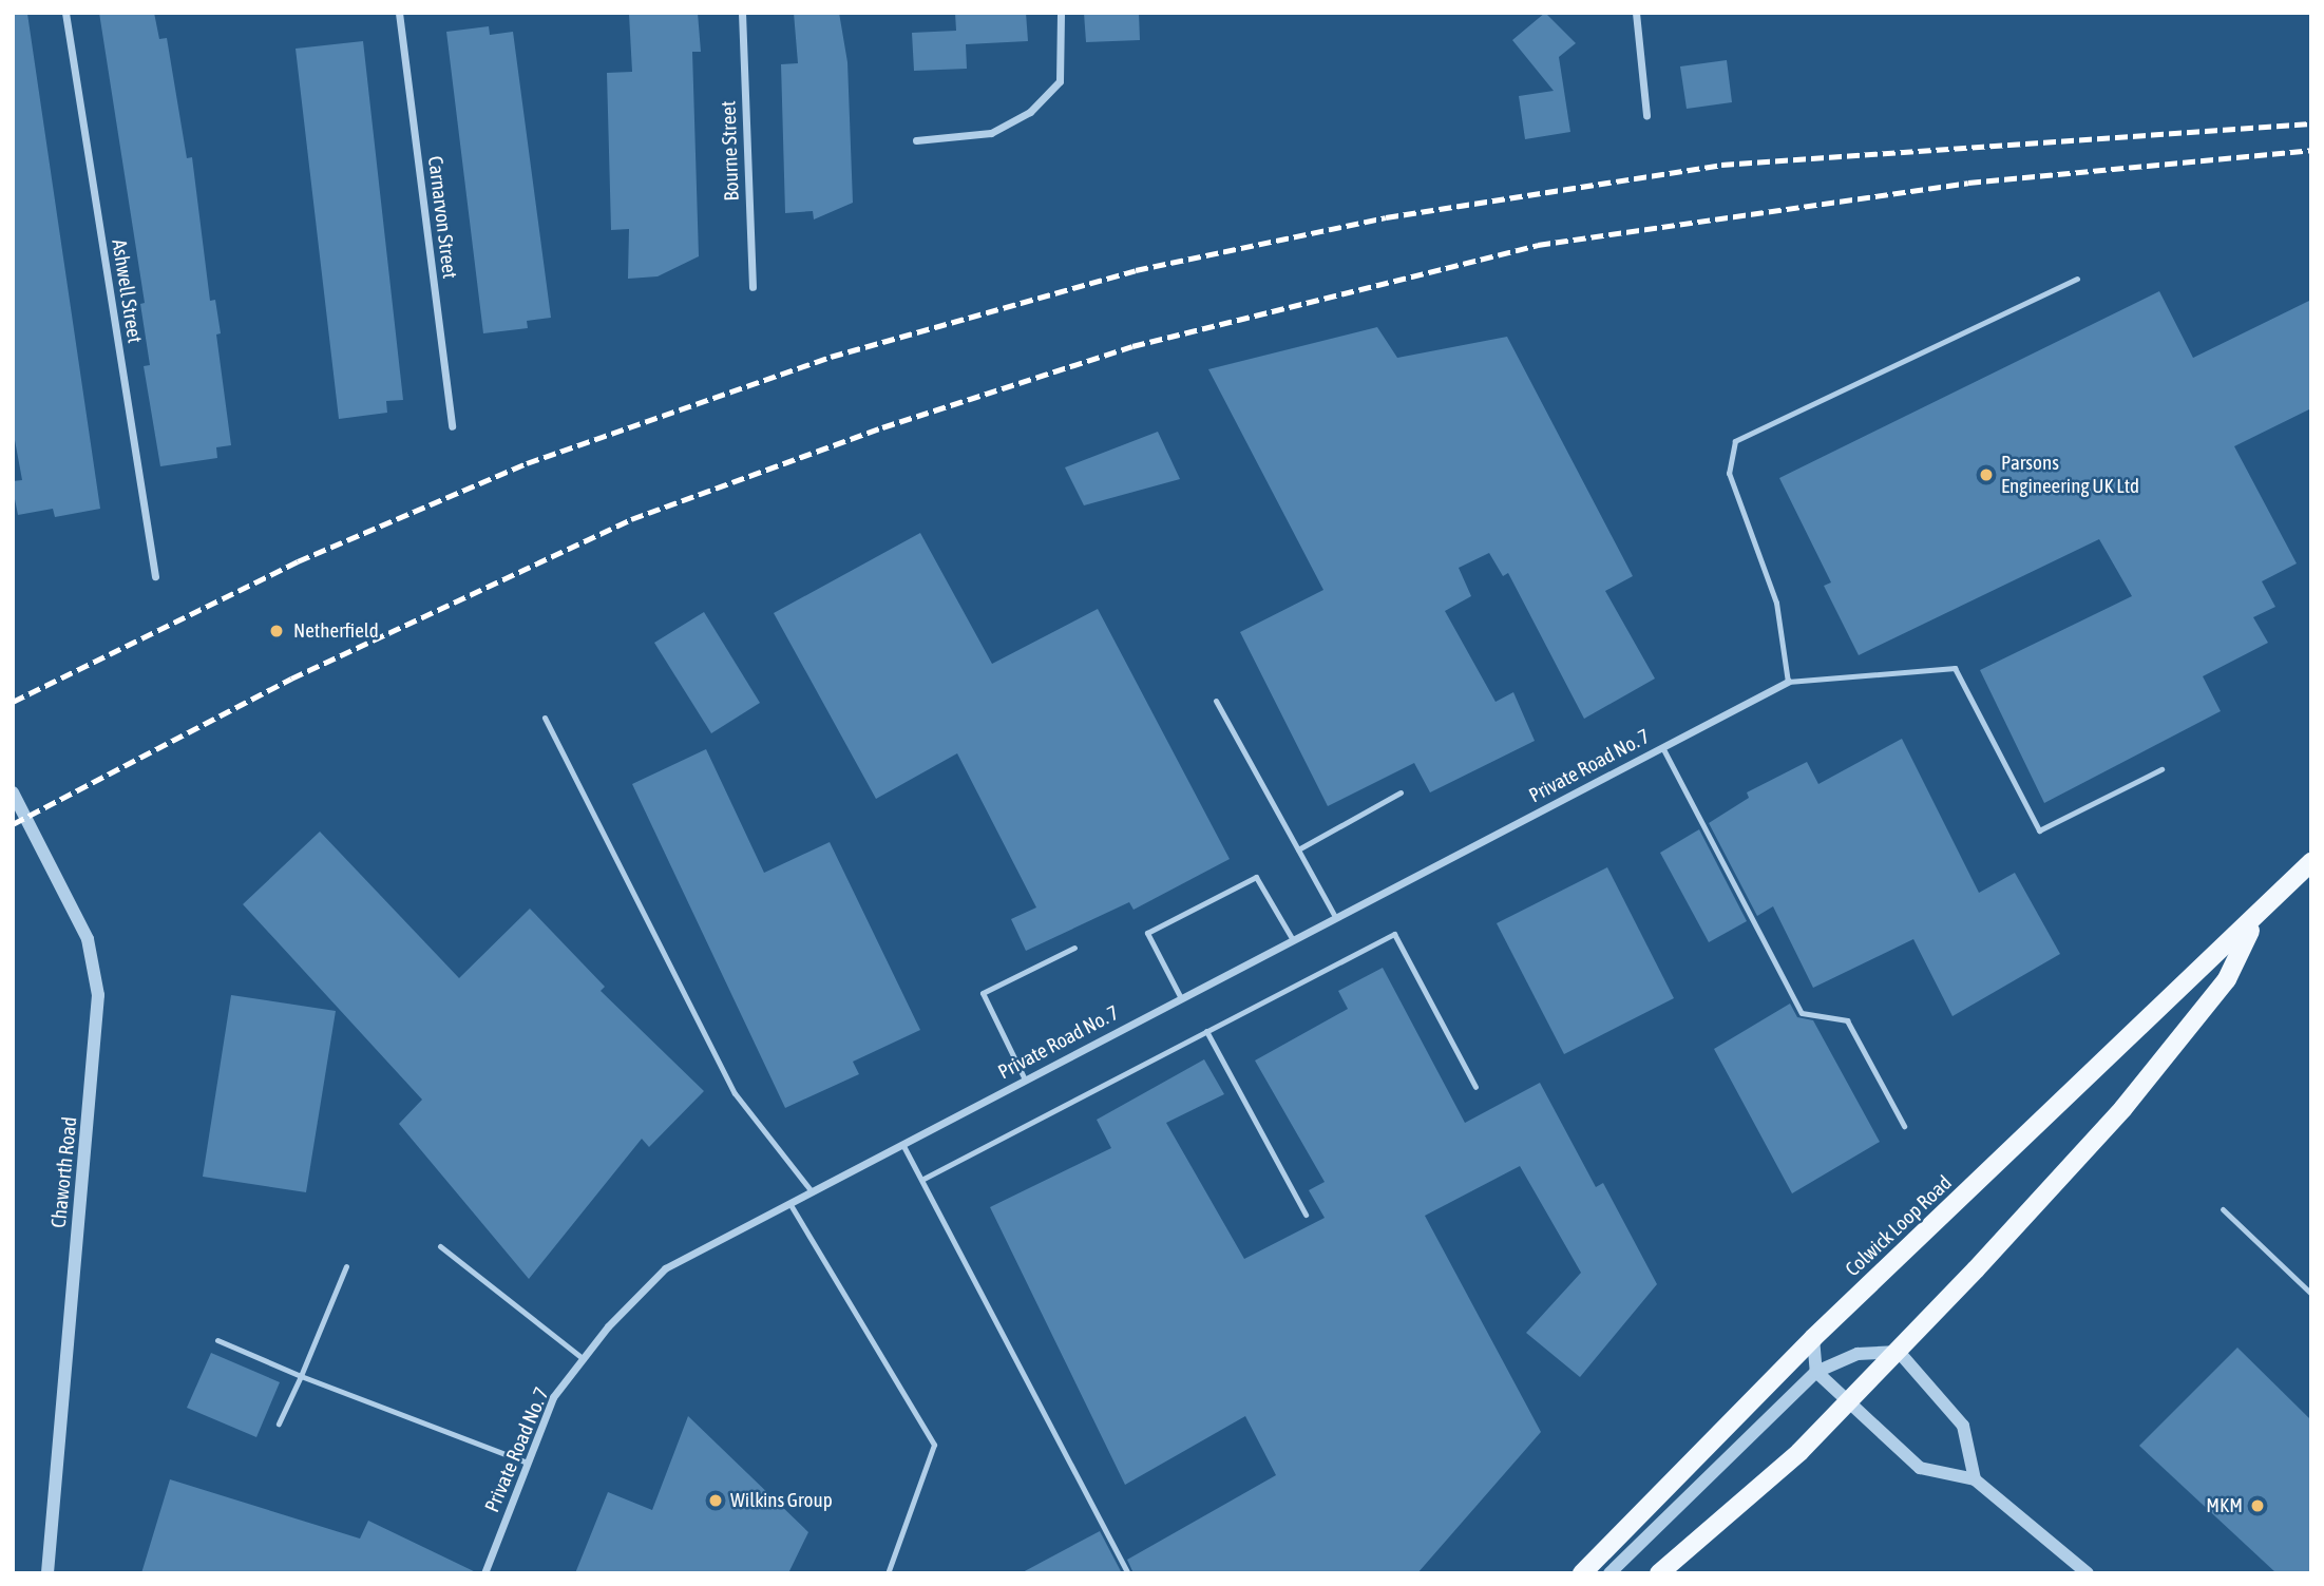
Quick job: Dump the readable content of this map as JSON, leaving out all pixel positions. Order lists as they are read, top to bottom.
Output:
{
  "streets": {
    "main road": ["Colwick Loop Road"],
    "street": [
      "Bourne Street",
      "Carnarvon Street",
      "Ashwell Street",
      "Private Road No. 7",
      "Chaworth Road"
    ]
  },
  "places": [
    "Parsons Engineering UK Ltd",
    "Netherfield",
    "Wilkins Group",
    "MKM"
  ]
}
